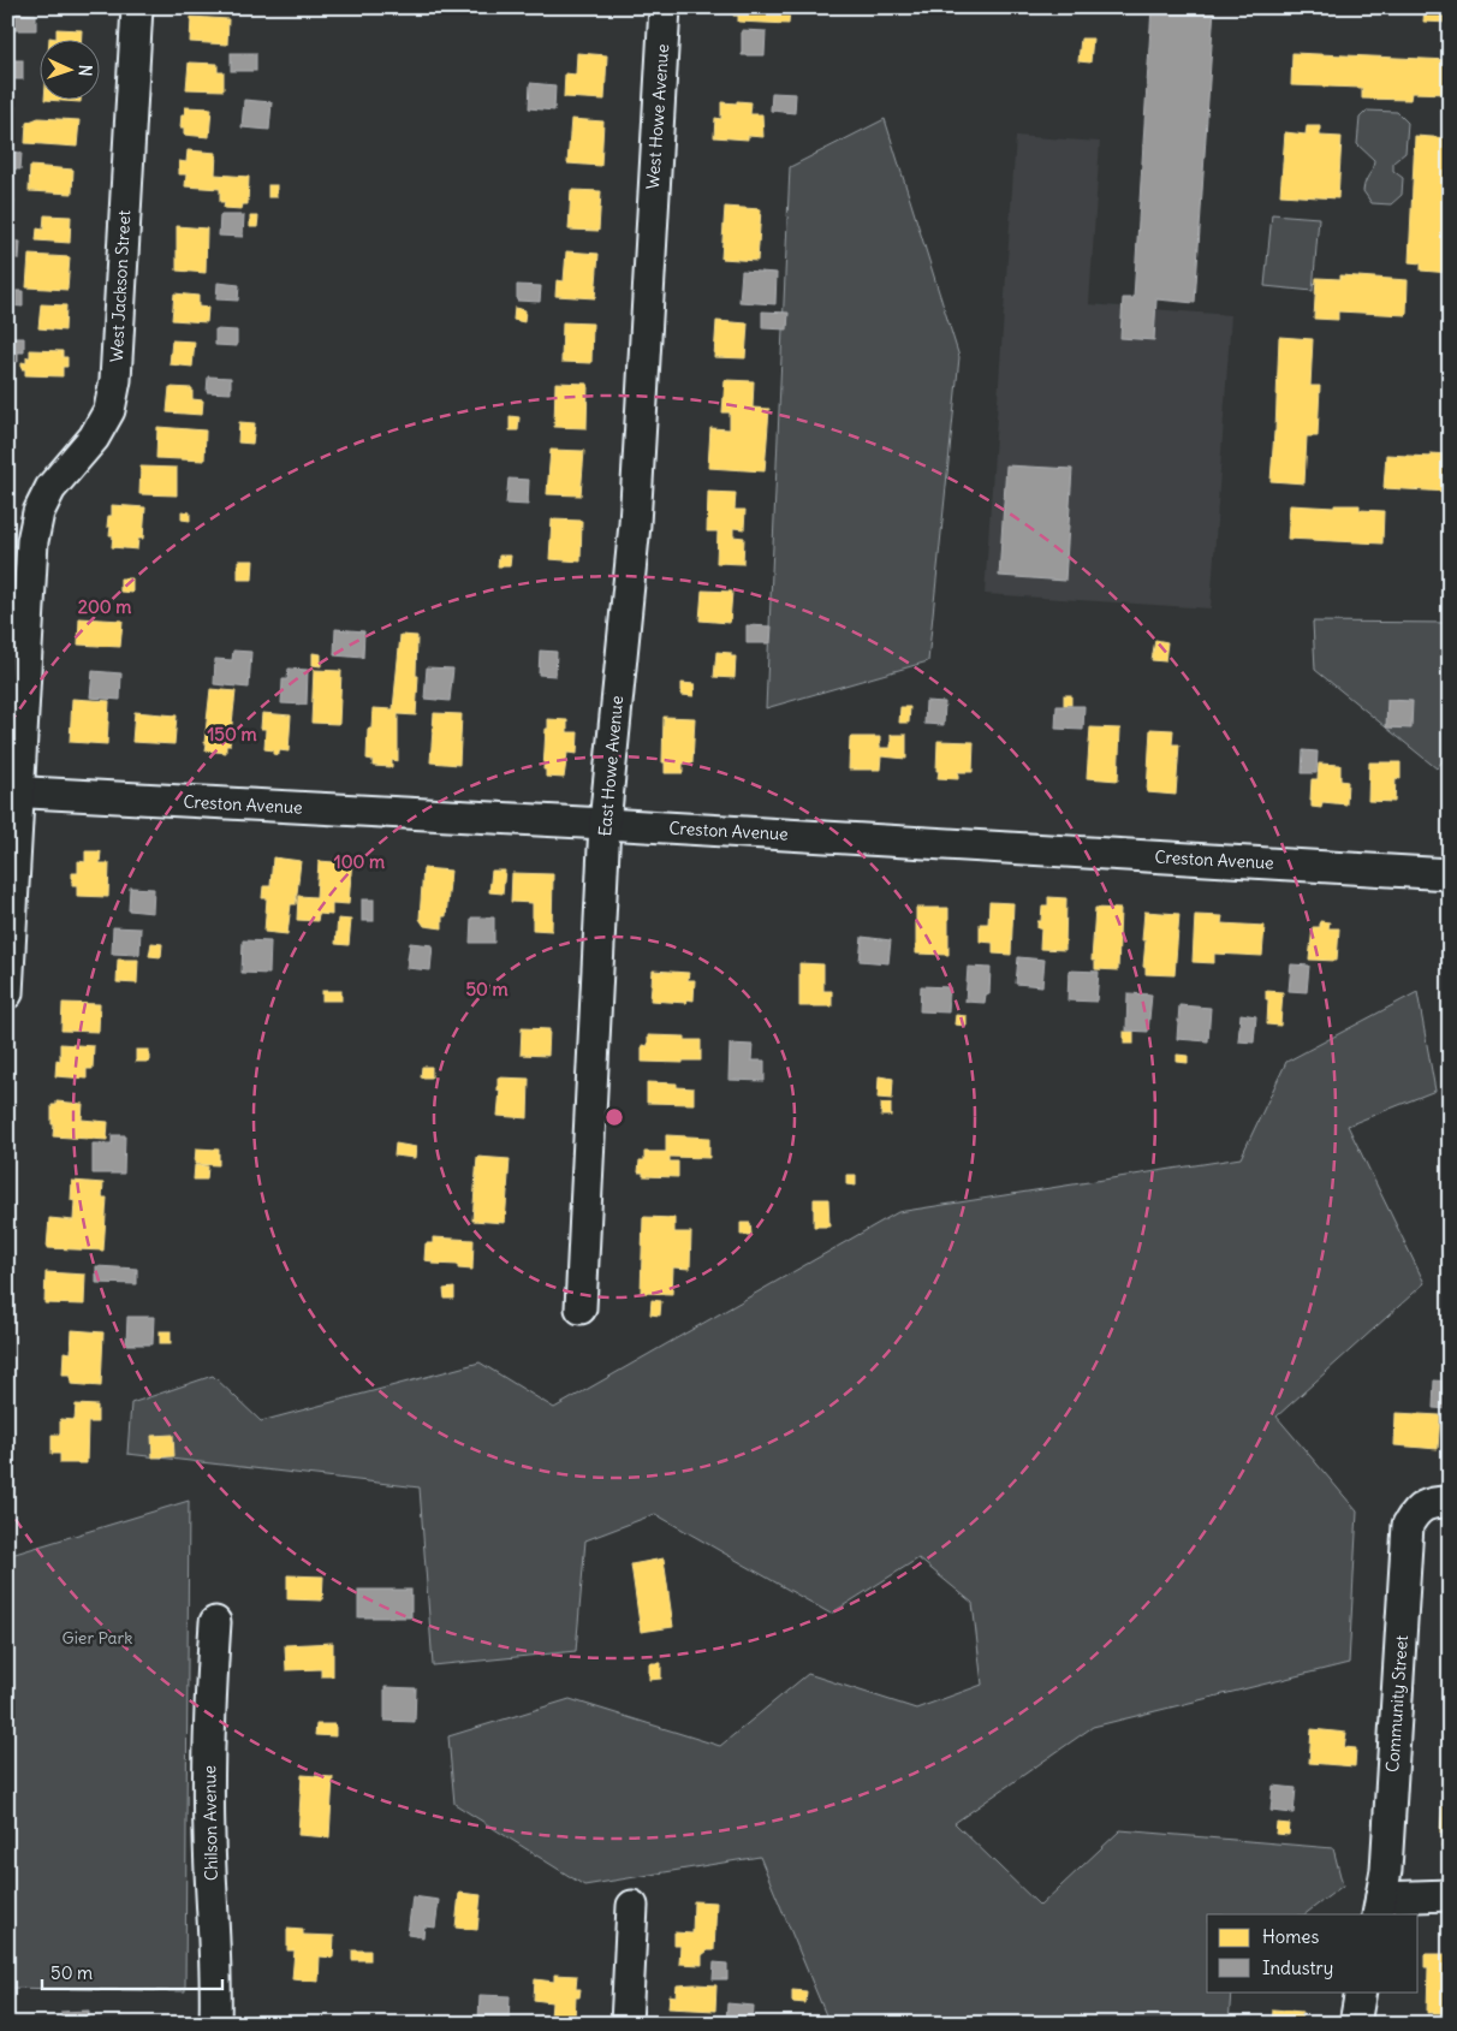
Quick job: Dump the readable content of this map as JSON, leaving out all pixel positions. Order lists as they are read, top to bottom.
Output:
{
  "streets": {
    "street": [
      "West Howe Avenue",
      "West Jackson Street",
      "East Howe Avenue",
      "Creston Avenue",
      "Community Street",
      "Chilson Avenue"
    ]
  },
  "crossings": [
    ["West Howe Avenue", "East Howe Avenue"],
    ["West Jackson Street", "Creston Avenue"],
    ["East Howe Avenue", "Creston Avenue"]
  ],
  "parks": ["Gier Park"],
  "legend": ["Homes", "Industry"],
  "scale_bar": "50 m",
  "north": "right",
  "rings": [
    "200 m",
    "150 m",
    "100 m",
    "50 m"
  ]
}
